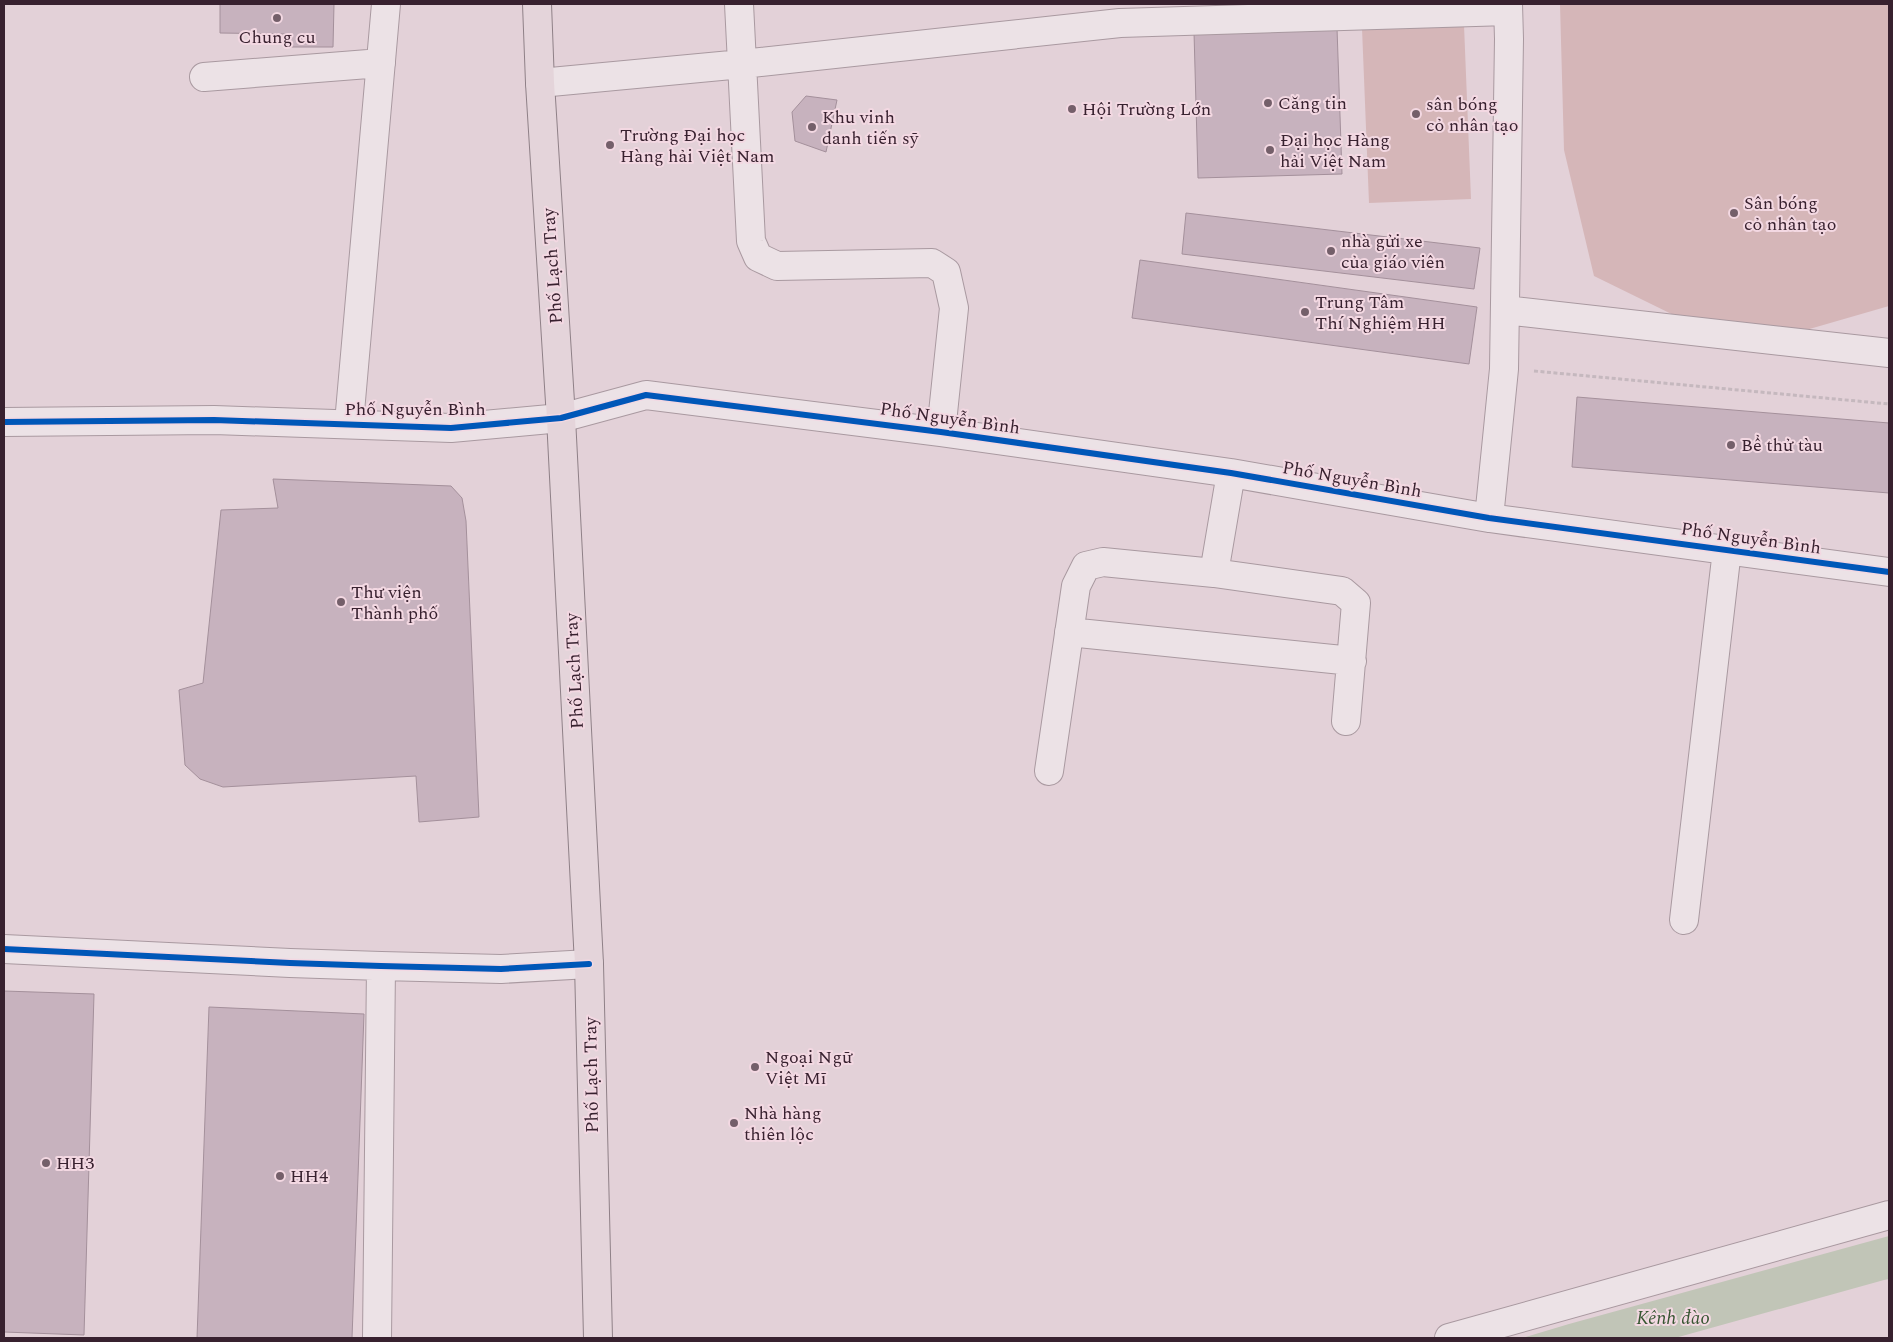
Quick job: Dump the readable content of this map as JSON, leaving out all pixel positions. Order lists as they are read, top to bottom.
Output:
{
  "streets": {
    "main road": ["Phố Lạch Tray"],
    "street": ["Phố Nguyễn Bình"]
  },
  "crossings": [
    ["Phố Lạch Tray", "Phố Nguyễn Bình"]
  ],
  "water": ["Kênh đào"],
  "places": [
    "Chung cu",
    "Căng tin",
    "Hội Trường Lớn",
    "sân bóng cỏ nhân tạo",
    "Khu vinh danh tiến sỹ",
    "Trường Đại học Hàng hải Việt Nam",
    "Đại học Hàng hải Việt Nam",
    "Sân bóng cỏ nhân tạo",
    "nhà gửi xe của giáo viên",
    "Trung Tâm Thí Nghiệm HH",
    "Bể thử tàu",
    "Thư viện Thành phố",
    "Ngoại Ngữ Việt Mĩ",
    "Nhà hàng thiên lộc",
    "HH3",
    "HH4"
  ]
}
